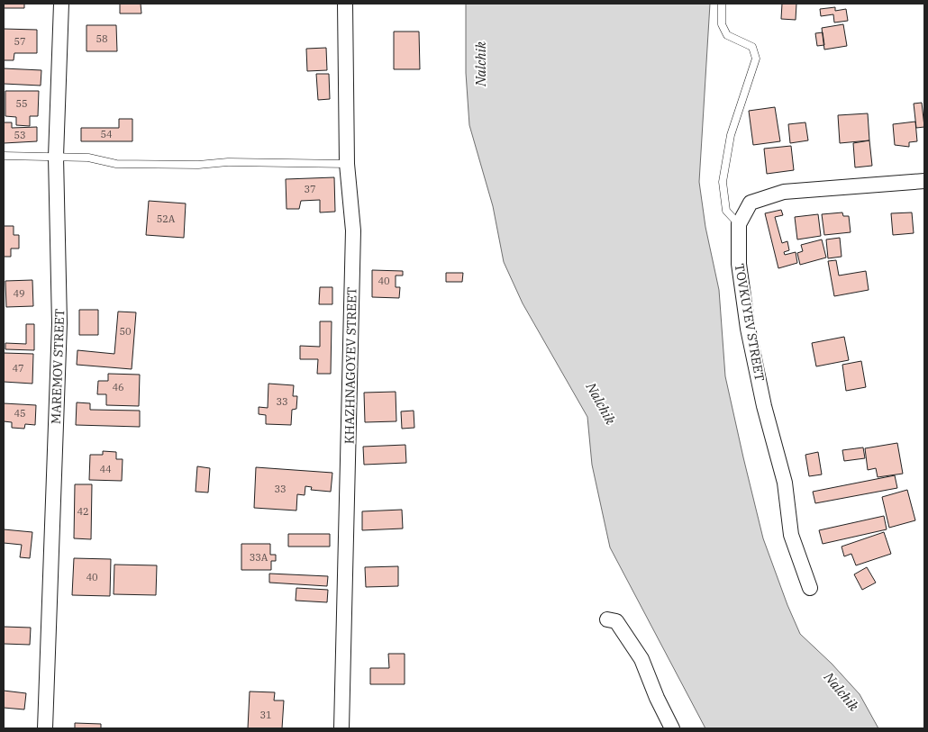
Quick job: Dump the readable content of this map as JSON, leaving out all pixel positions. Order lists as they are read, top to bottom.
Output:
{
  "streets": {
    "street": ["TOVKUYEV STREET", "KHAZHNAGOYEV STREET", "MAREMOV STREET"]
  },
  "water": ["Nalchik"],
  "house_numbers": [
    "58",
    "57",
    "55",
    "54",
    "53",
    "37",
    "52А",
    "40",
    "49",
    "50",
    "47",
    "46",
    "33",
    "45",
    "44",
    "33",
    "42",
    "33А",
    "40",
    "31"
  ]
}
